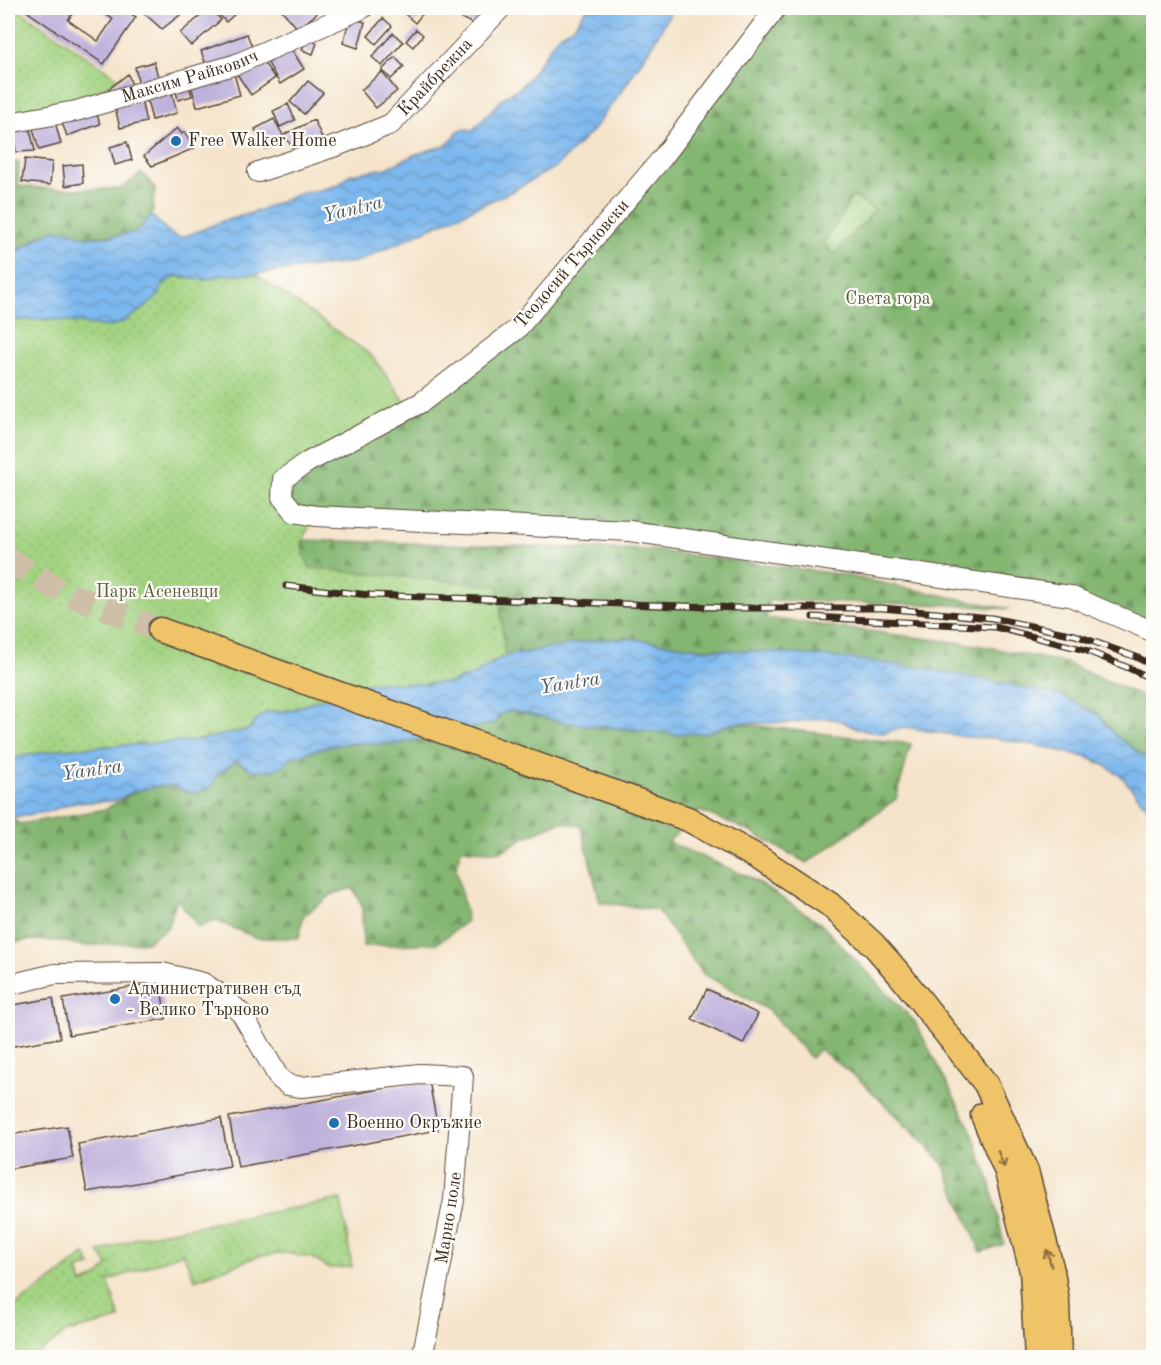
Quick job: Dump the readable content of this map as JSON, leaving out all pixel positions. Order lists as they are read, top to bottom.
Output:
{
  "streets": {
    "street": [
      "Максим Райкович",
      "Крайбрежна",
      "Теодосий Търновски",
      "Марно поле"
    ]
  },
  "water": ["Yantra"],
  "parks": ["Света гора", "Парк Асеневци"],
  "places": ["Free Walker Home", "Административен съд - Велико Търново", "Военно Окръжие"]
}
